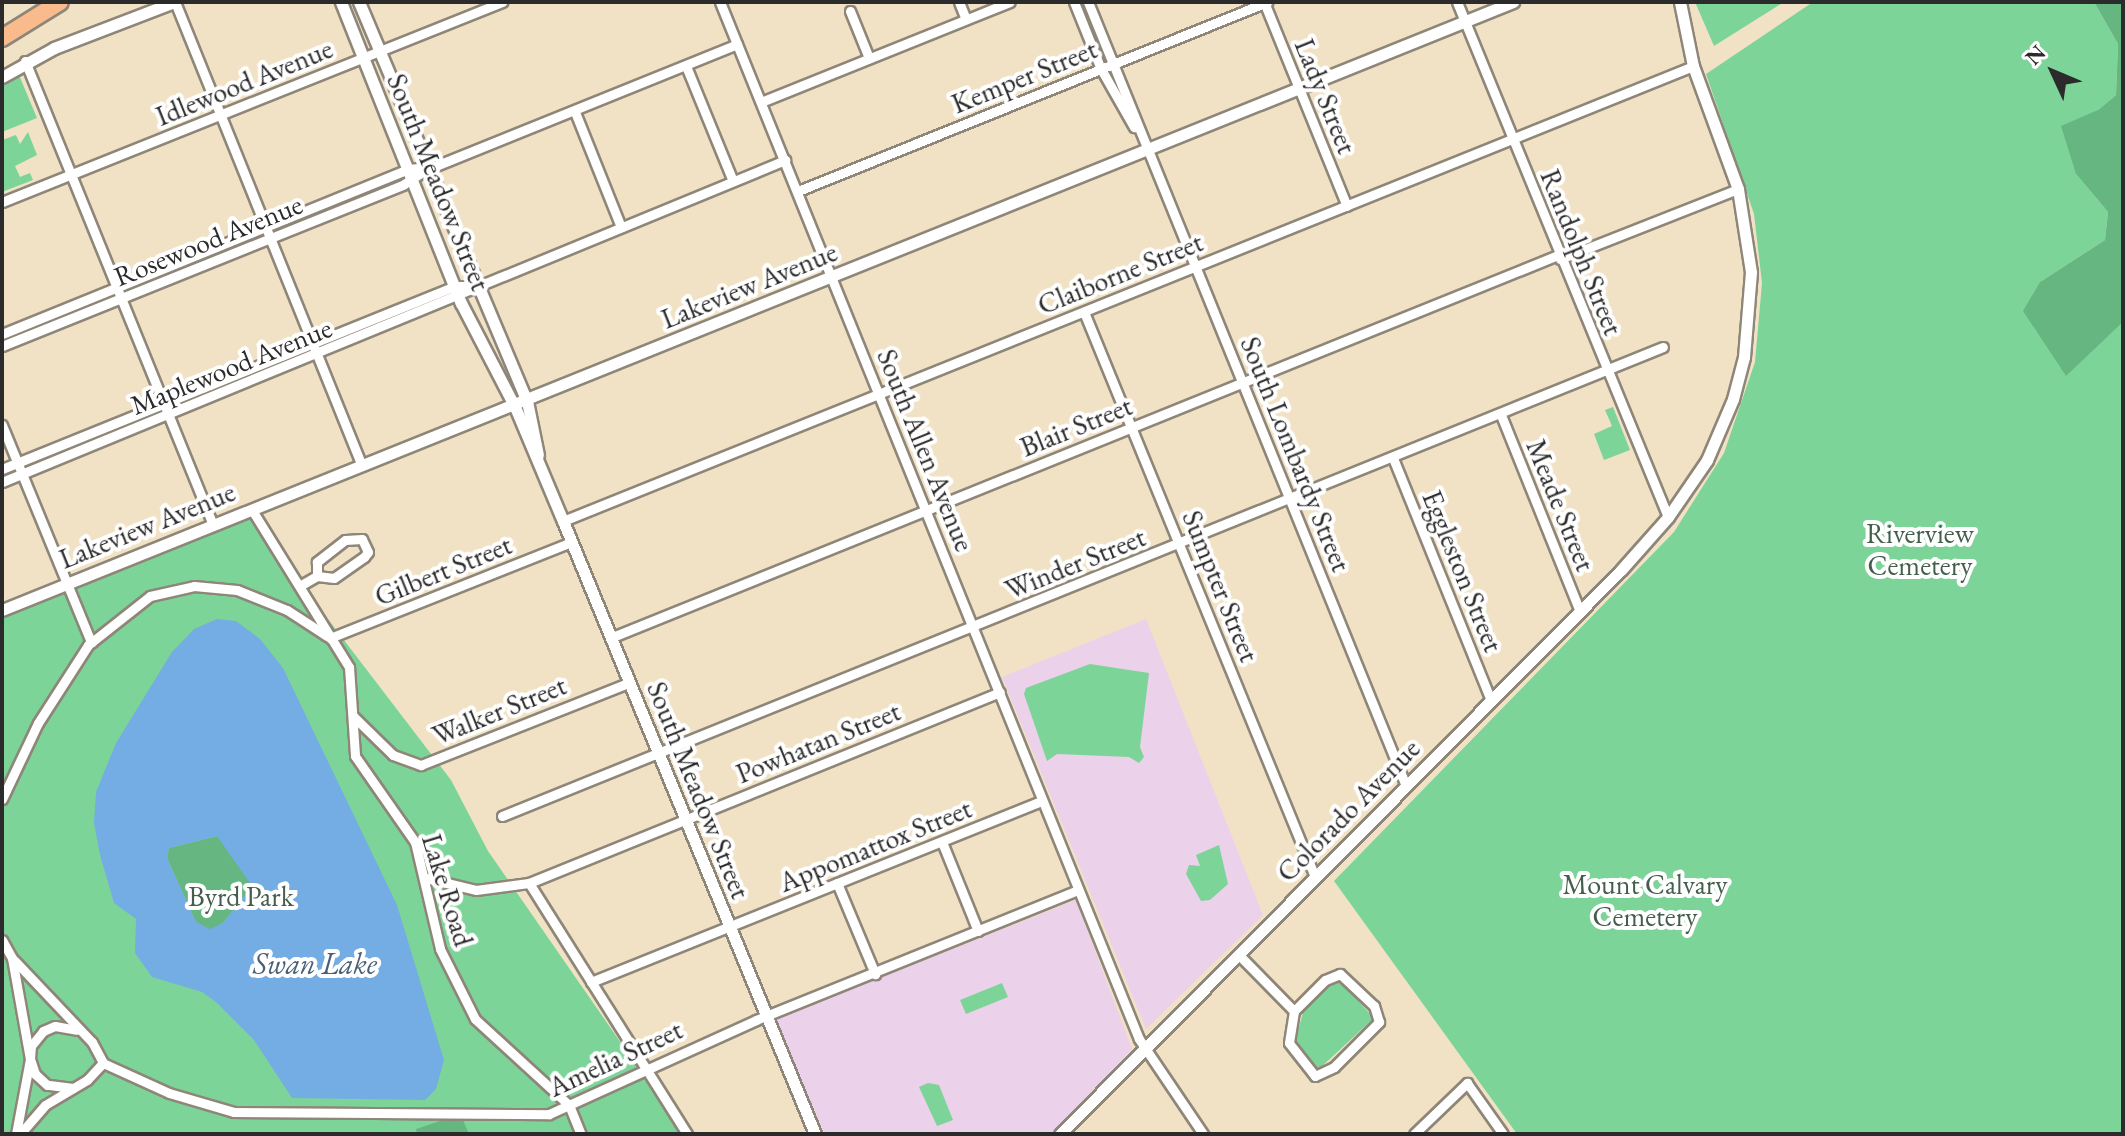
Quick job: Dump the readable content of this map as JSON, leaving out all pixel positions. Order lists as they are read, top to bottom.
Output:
{
  "streets": {
    "street": [
      "Kemper Street",
      "Idlewood Avenue",
      "Lady Street",
      "South Meadow Street",
      "Rosewood Avenue",
      "Randolph Street",
      "Claiborne Street",
      "Lakeview Avenue",
      "Maplewood Avenue",
      "Blair Street",
      "South Allen Avenue",
      "South Lombardy Street",
      "Meade Street",
      "Winder Street",
      "Gilbert Street",
      "Eggleston Street",
      "Sumpter Street",
      "Walker Street",
      "Powhatan Street",
      "Colorado Avenue",
      "Appomattox Street",
      "Lake Road",
      "Amelia Street"
    ]
  },
  "crossings": [
    ["Kemper Street", "Lady Street"],
    ["Kemper Street", "South Allen Avenue"],
    ["Kemper Street", "South Lombardy Street"],
    ["Idlewood Avenue", "South Meadow Street"],
    ["Lady Street", "Claiborne Street"],
    ["Lady Street", "Lakeview Avenue"],
    ["South Meadow Street", "Rosewood Avenue"],
    ["South Meadow Street", "Claiborne Street"],
    ["South Meadow Street", "Lakeview Avenue"],
    ["South Meadow Street", "Maplewood Avenue"],
    ["South Meadow Street", "Blair Street"],
    ["South Meadow Street", "Winder Street"],
    ["South Meadow Street", "Gilbert Street"],
    ["South Meadow Street", "Walker Street"],
    ["South Meadow Street", "Powhatan Street"],
    ["South Meadow Street", "Appomattox Street"],
    ["South Meadow Street", "Amelia Street"],
    ["Rosewood Avenue", "South Allen Avenue"],
    ["Randolph Street", "Claiborne Street"],
    ["Randolph Street", "Lakeview Avenue"],
    ["Randolph Street", "Blair Street"],
    ["Randolph Street", "Winder Street"],
    ["Randolph Street", "Colorado Avenue"],
    ["Claiborne Street", "South Allen Avenue"],
    ["Claiborne Street", "South Lombardy Street"],
    ["Claiborne Street", "Sumpter Street"],
    ["Claiborne Street", "Colorado Avenue"],
    ["Lakeview Avenue", "South Allen Avenue"],
    ["Lakeview Avenue", "South Lombardy Street"],
    ["Lakeview Avenue", "Lake Road"],
    ["Maplewood Avenue", "South Allen Avenue"],
    ["Blair Street", "South Allen Avenue"],
    ["Blair Street", "South Lombardy Street"],
    ["Blair Street", "Sumpter Street"],
    ["Blair Street", "Colorado Avenue"],
    ["South Allen Avenue", "Winder Street"],
    ["South Allen Avenue", "Powhatan Street"],
    ["South Allen Avenue", "Colorado Avenue"],
    ["South Allen Avenue", "Appomattox Street"],
    ["South Allen Avenue", "Amelia Street"],
    ["South Lombardy Street", "Winder Street"],
    ["South Lombardy Street", "Colorado Avenue"],
    ["Meade Street", "Winder Street"],
    ["Meade Street", "Colorado Avenue"],
    ["Winder Street", "Eggleston Street"],
    ["Winder Street", "Sumpter Street"],
    ["Gilbert Street", "Lake Road"],
    ["Eggleston Street", "Colorado Avenue"],
    ["Sumpter Street", "Colorado Avenue"],
    ["Walker Street", "Lake Road"],
    ["Powhatan Street", "Lake Road"],
    ["Lake Road", "Amelia Street"]
  ],
  "water": ["Swan Lake"],
  "parks": ["Riverview Cemetery", "Mount Calvary Cemetery", "Byrd Park"],
  "north": "top left"
}
